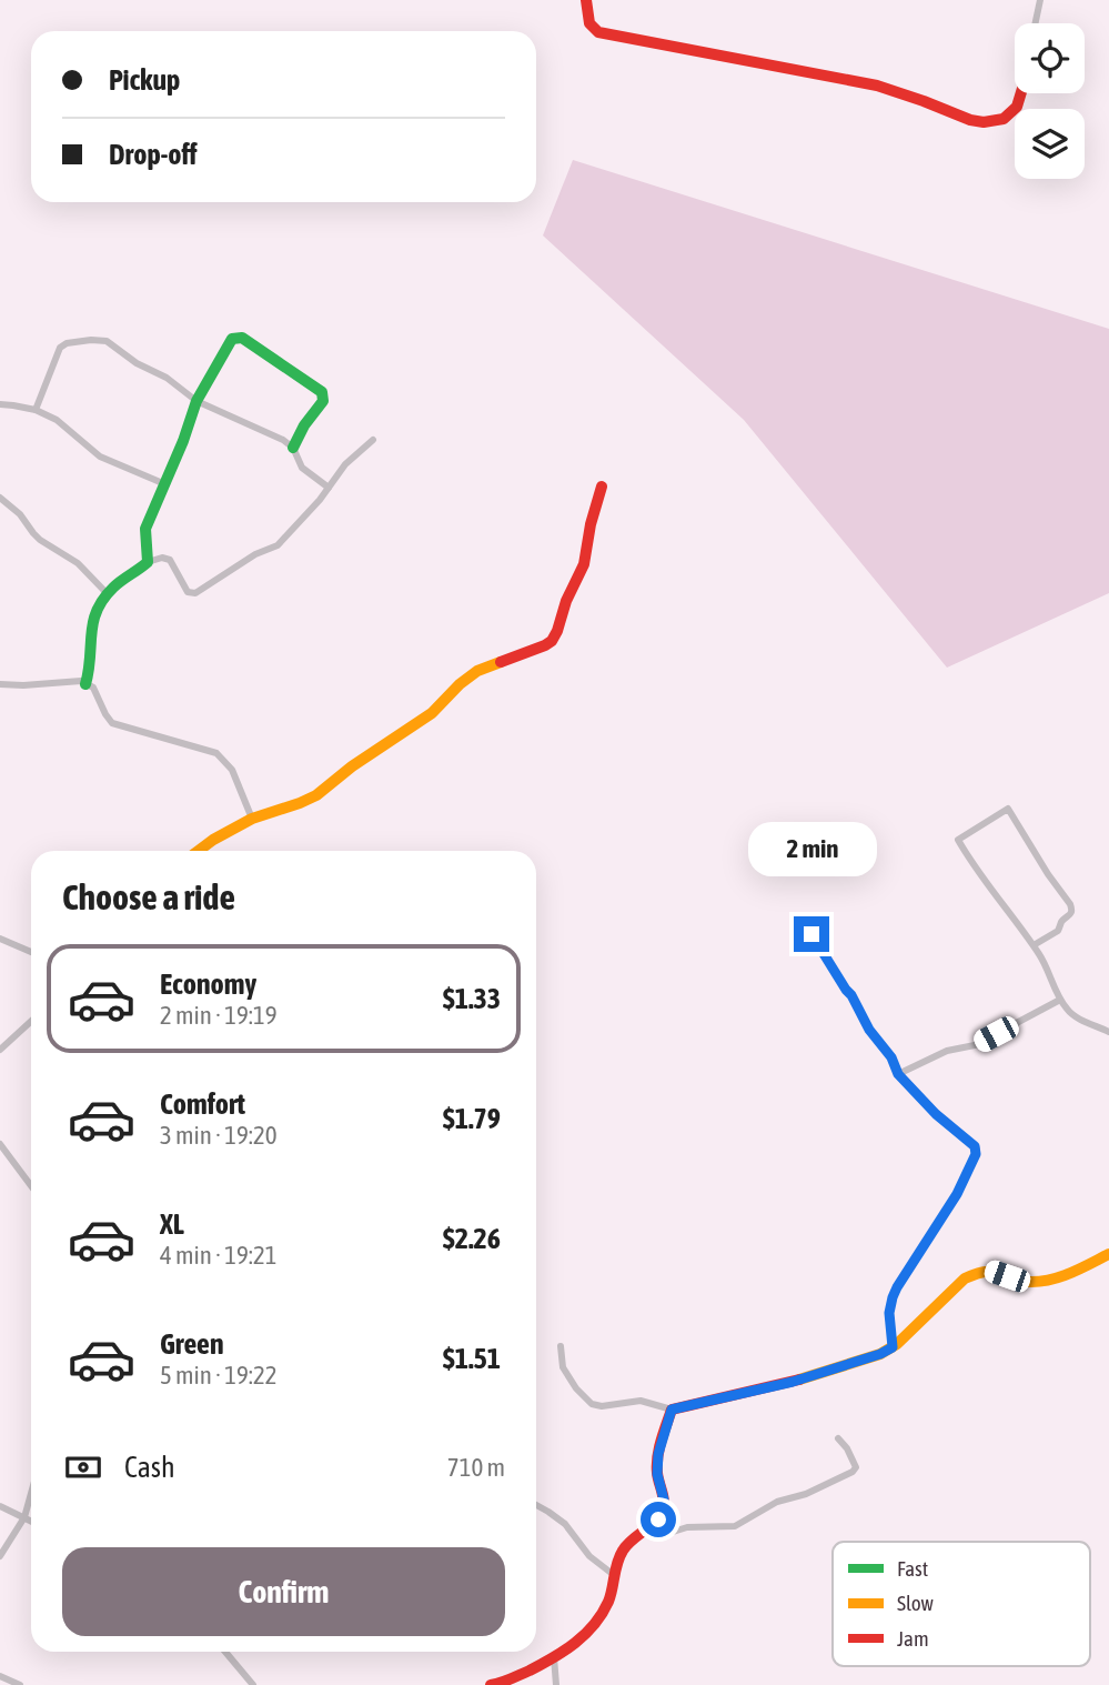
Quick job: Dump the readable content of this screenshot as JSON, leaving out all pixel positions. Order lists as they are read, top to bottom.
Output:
{
  "legend": ["Fast", "Slow", "Jam"],
  "page": {
    "banner": ["Pickup", "Drop-off"],
    "bubble": "2 min",
    "heading": "Choose a ride",
    "list": [
      {
        "name": "Economy",
        "note": "2 min · 19:19",
        "value": "$1.33"
      },
      {
        "name": "Comfort",
        "note": "3 min · 19:20",
        "value": "$1.79"
      },
      {
        "name": "XL",
        "note": "4 min · 19:21",
        "value": "$2.26"
      },
      {
        "name": "Green",
        "note": "5 min · 19:22",
        "value": "$1.51"
      }
    ],
    "pay": ["Cash", "710 m"],
    "buttons": "Confirm"
  }
}
